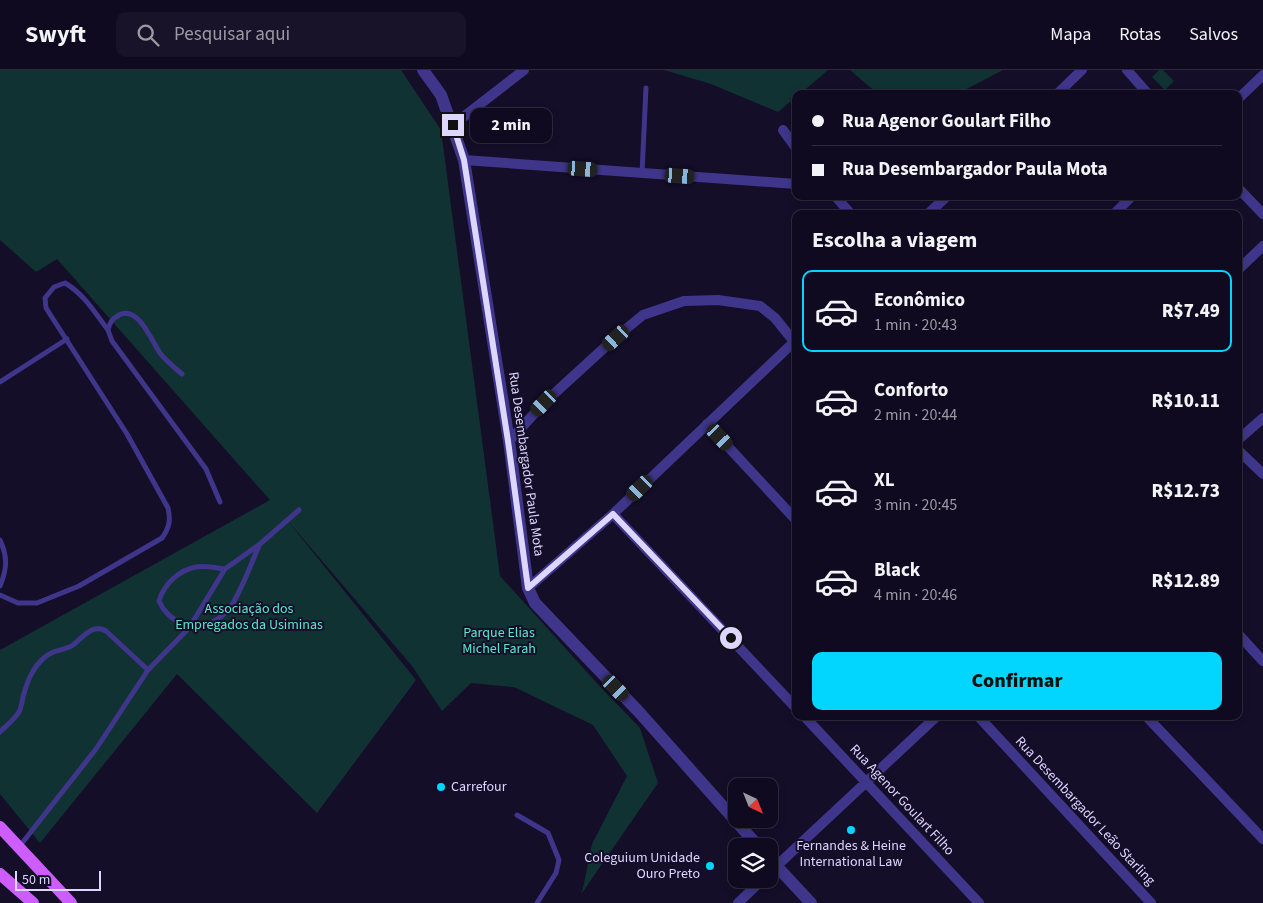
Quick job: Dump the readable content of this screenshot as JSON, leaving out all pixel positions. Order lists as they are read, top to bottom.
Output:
{
  "streets": {
    "street": ["Rua Desembargador Paula Mota", "Rua Agenor Goulart Filho", "Rua Desembargador Leão Starling"]
  },
  "parks": ["Associação dos Empregados da Usiminas", "Parque Elias Michel Farah"],
  "places": ["Carrefour", "Fernandes & Heine International Law", "Coleguium Unidade Ouro Preto"],
  "scale_bar": "50 m",
  "north": "bottom right",
  "page": {
    "header": "Swyft",
    "search": "Pesquisar aqui",
    "nav": ["Mapa", "Rotas", "Salvos"],
    "banner": ["Rua Agenor Goulart Filho", "Rua Desembargador Paula Mota"],
    "bubble": "2 min",
    "heading": "Escolha a viagem",
    "list": [
      {
        "name": "Econômico",
        "note": "1 min · 20:43",
        "value": "R$7.49"
      },
      {
        "name": "Conforto",
        "note": "2 min · 20:44",
        "value": "R$10.11"
      },
      {
        "name": "XL",
        "note": "3 min · 20:45",
        "value": "R$12.73"
      },
      {
        "name": "Black",
        "note": "4 min · 20:46",
        "value": "R$12.89"
      }
    ],
    "buttons": "Confirmar",
    "scale": "50 m"
  }
}
